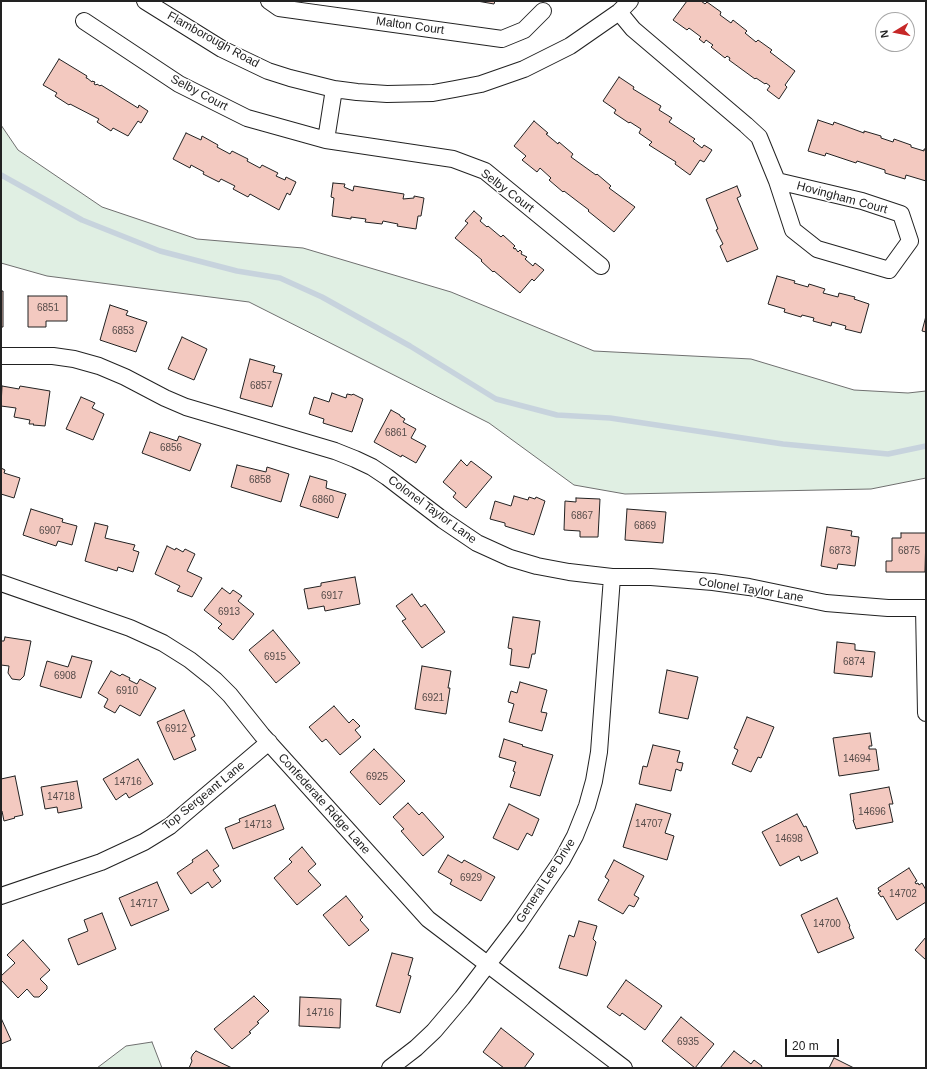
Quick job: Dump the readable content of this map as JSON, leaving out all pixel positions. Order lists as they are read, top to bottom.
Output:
{
  "streets": {
    "street": [
      "Malton Court",
      "Flamborough Road",
      "Selby Court",
      "Hovingham Court",
      "Colonel Taylor Lane",
      "Top Sergeant Lane",
      "Confederate Ridge Lane",
      "General Lee Drive"
    ]
  },
  "crossings": [
    ["Flamborough Road", "Hovingham Court"],
    ["Colonel Taylor Lane", "General Lee Drive"],
    ["Top Sergeant Lane", "Confederate Ridge Lane"],
    ["Confederate Ridge Lane", "General Lee Drive"]
  ],
  "house_numbers": [
    "6851",
    "6853",
    "6857",
    "6861",
    "6856",
    "6858",
    "6860",
    "6867",
    "6869",
    "6907",
    "6873",
    "6875",
    "6917",
    "6913",
    "6915",
    "6874",
    "6908",
    "6910",
    "6921",
    "6912",
    "14694",
    "6925",
    "14716",
    "14718",
    "14696",
    "14707",
    "14713",
    "14698",
    "6929",
    "14702",
    "14717",
    "14700",
    "14716",
    "6935"
  ],
  "scale_bar": "20 m",
  "north": "left"
}
